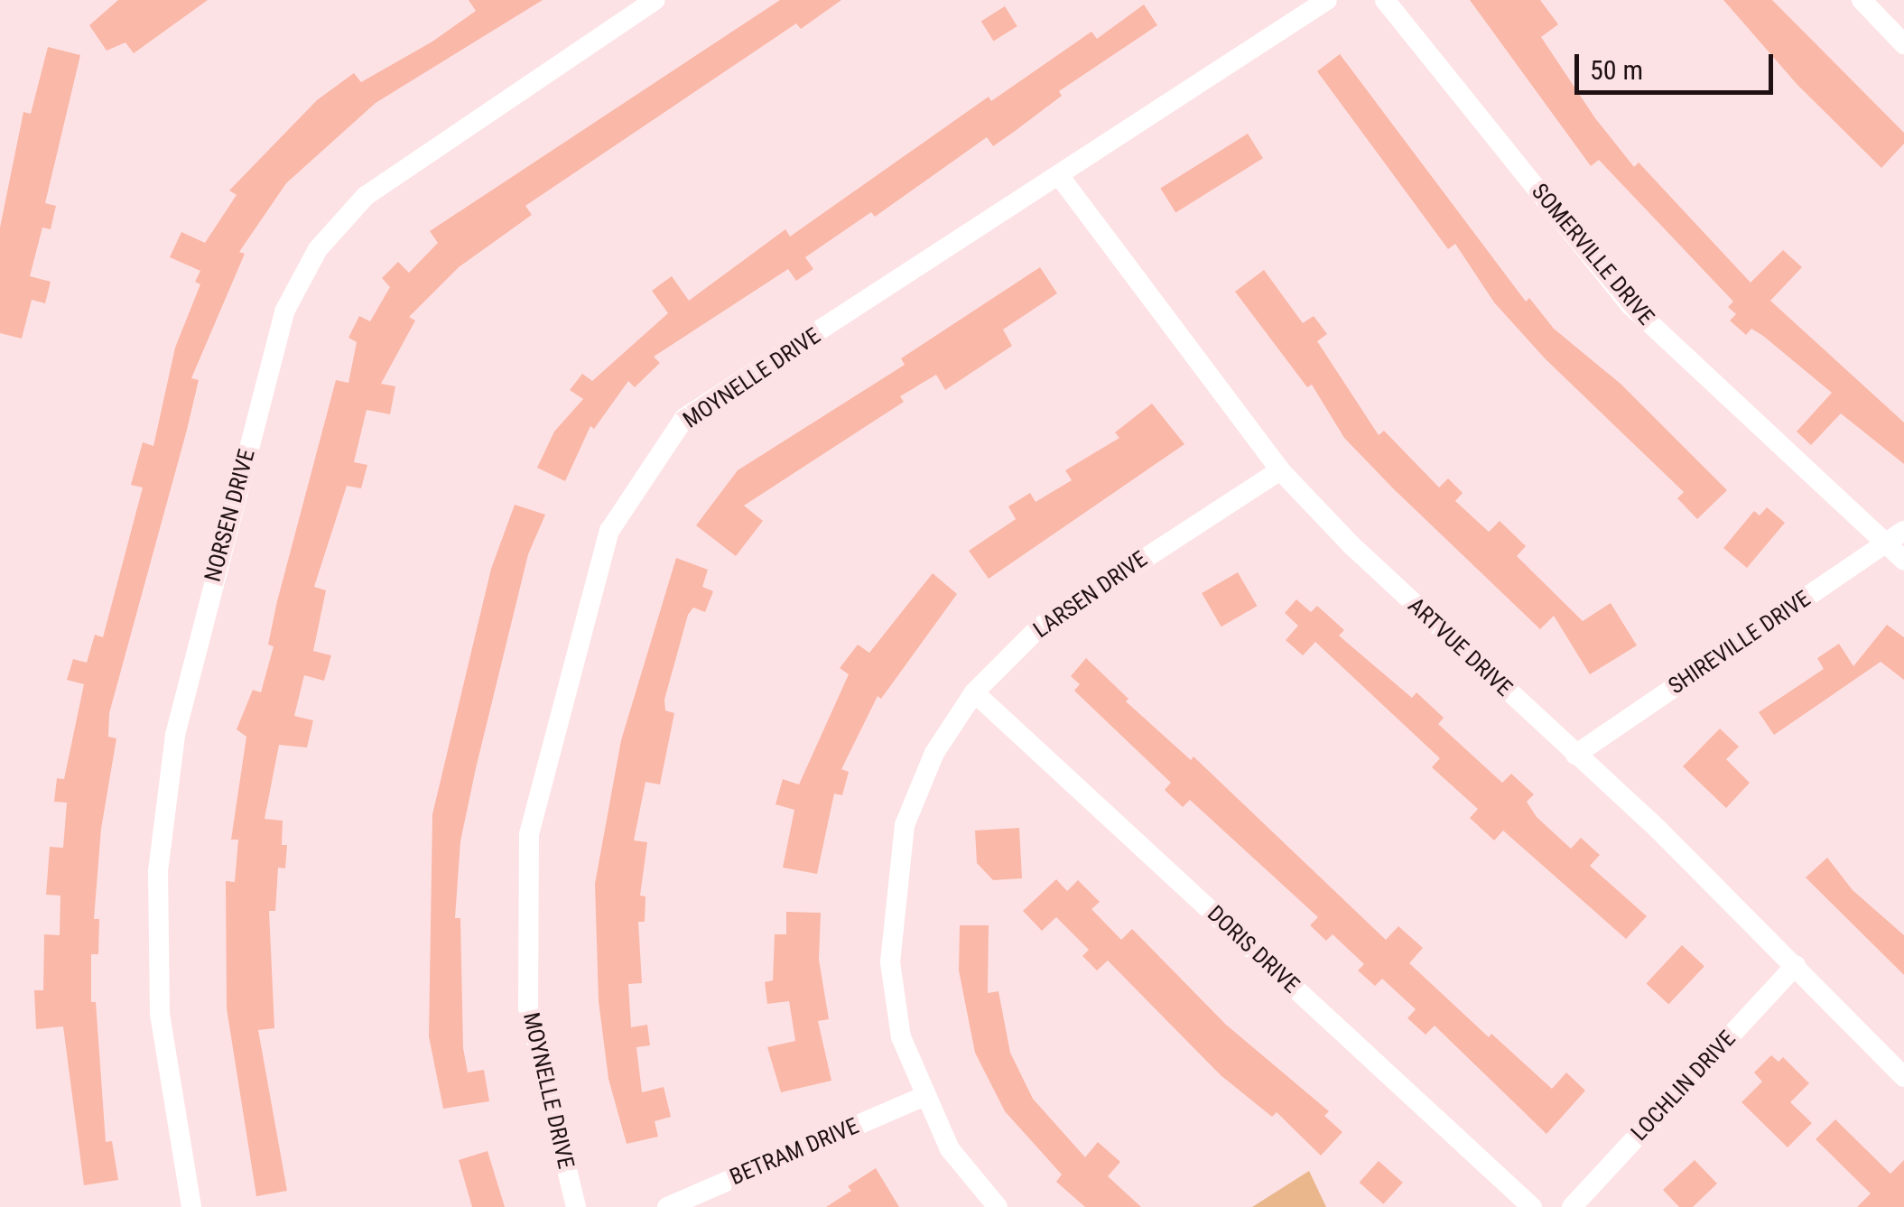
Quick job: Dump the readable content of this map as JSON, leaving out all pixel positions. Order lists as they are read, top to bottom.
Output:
{
  "streets": {
    "street": [
      "SOMERVILLE DRIVE",
      "MOYNELLE DRIVE",
      "NORSEN DRIVE",
      "LARSEN DRIVE",
      "SHIREVILLE DRIVE",
      "ARTVUE DRIVE",
      "DORIS DRIVE",
      "LOCHLIN DRIVE",
      "BETRAM DRIVE"
    ]
  },
  "crossings": [
    ["SOMERVILLE DRIVE", "SHIREVILLE DRIVE"],
    ["MOYNELLE DRIVE", "ARTVUE DRIVE"],
    ["LARSEN DRIVE", "ARTVUE DRIVE"],
    ["LARSEN DRIVE", "DORIS DRIVE"],
    ["LARSEN DRIVE", "BETRAM DRIVE"],
    ["SHIREVILLE DRIVE", "ARTVUE DRIVE"],
    ["ARTVUE DRIVE", "LOCHLIN DRIVE"]
  ],
  "scale_bar": "50 m"
}
